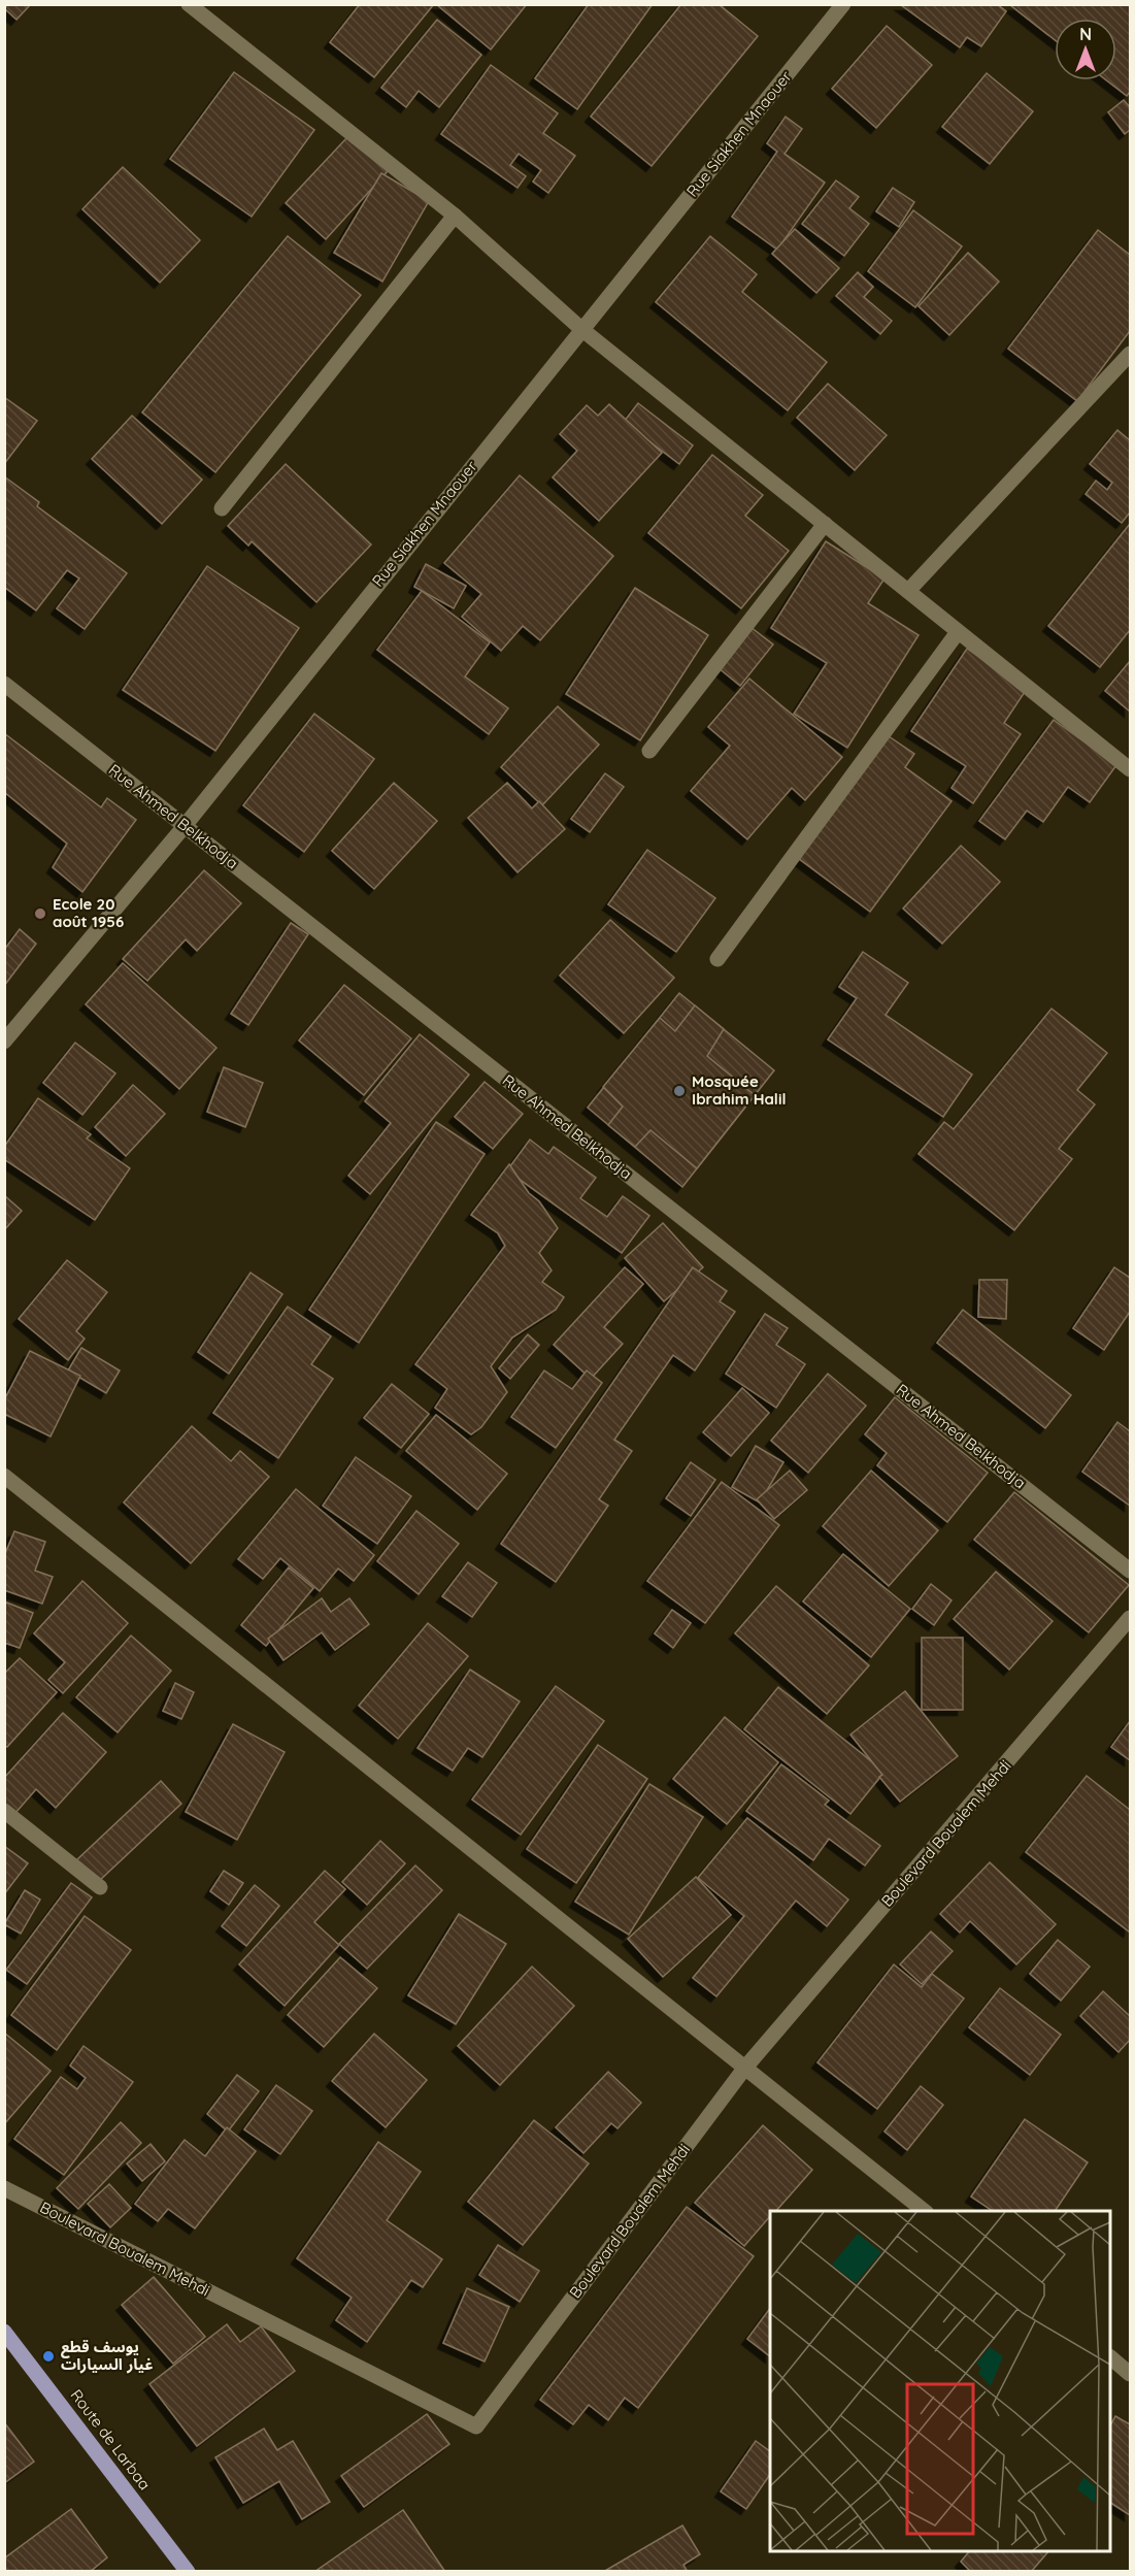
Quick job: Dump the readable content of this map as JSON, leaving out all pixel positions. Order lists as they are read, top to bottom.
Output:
{
  "streets": {
    "main road": ["Route de Larbaa"],
    "street": ["Rue Siakhen Mnaouer", "Rue Ahmed Belkhodja", "Boulevard Boualem Mehdi"]
  },
  "crossings": [
    ["Rue Siakhen Mnaouer", "Rue Ahmed Belkhodja"]
  ],
  "places": ["Ecole 20 août 1956", "Mosquée Ibrahim Halil", "يوسف قطع غيار السيارات"],
  "north": "top"
}
